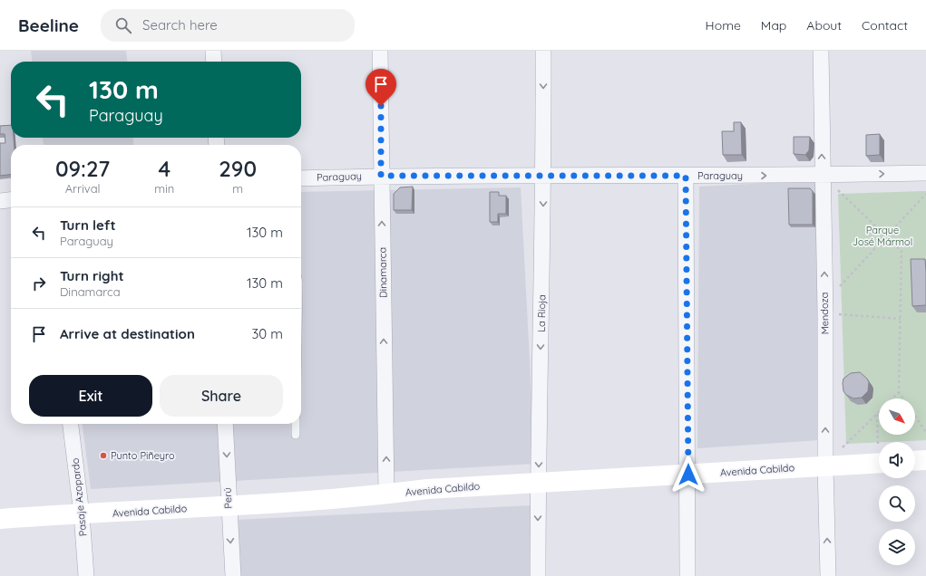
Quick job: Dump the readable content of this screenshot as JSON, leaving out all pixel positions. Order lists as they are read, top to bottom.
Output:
{
  "streets": {
    "street": [
      "Paraguay",
      "Dinamarca",
      "La Rioja",
      "Mendoza",
      "Avenida Cabildo",
      "Pasaje Azopardo",
      "Perú"
    ]
  },
  "crossings": [
    ["Paraguay", "Dinamarca"],
    ["Paraguay", "La Rioja"],
    ["Paraguay", "Mendoza"],
    ["Dinamarca", "Avenida Cabildo"],
    ["La Rioja", "Avenida Cabildo"],
    ["Mendoza", "Avenida Cabildo"],
    ["Avenida Cabildo", "Pasaje Azopardo"],
    ["Avenida Cabildo", "Perú"]
  ],
  "one_way": [
    "Paraguay",
    "Dinamarca",
    "La Rioja",
    "Perú"
  ],
  "parks": ["Parque José Mármol"],
  "places": ["Punto Piñeyro"],
  "north": "bottom right",
  "page": {
    "header": "Beeline",
    "search": "Search here",
    "nav": [
      "Home",
      "Map",
      "About",
      "Contact"
    ],
    "turn": ["130 m", "Paraguay"],
    "eta": [
      "09:27",
      "Arrival",
      "4",
      "min",
      "290",
      "m"
    ],
    "list": [
      {
        "name": "Turn left",
        "note": "Paraguay",
        "value": "130 m"
      },
      {
        "name": "Turn right",
        "note": "Dinamarca",
        "value": "130 m"
      },
      {
        "name": "Arrive at destination",
        "value": "30 m"
      }
    ],
    "buttons": ["Exit", "Share"]
  }
}
